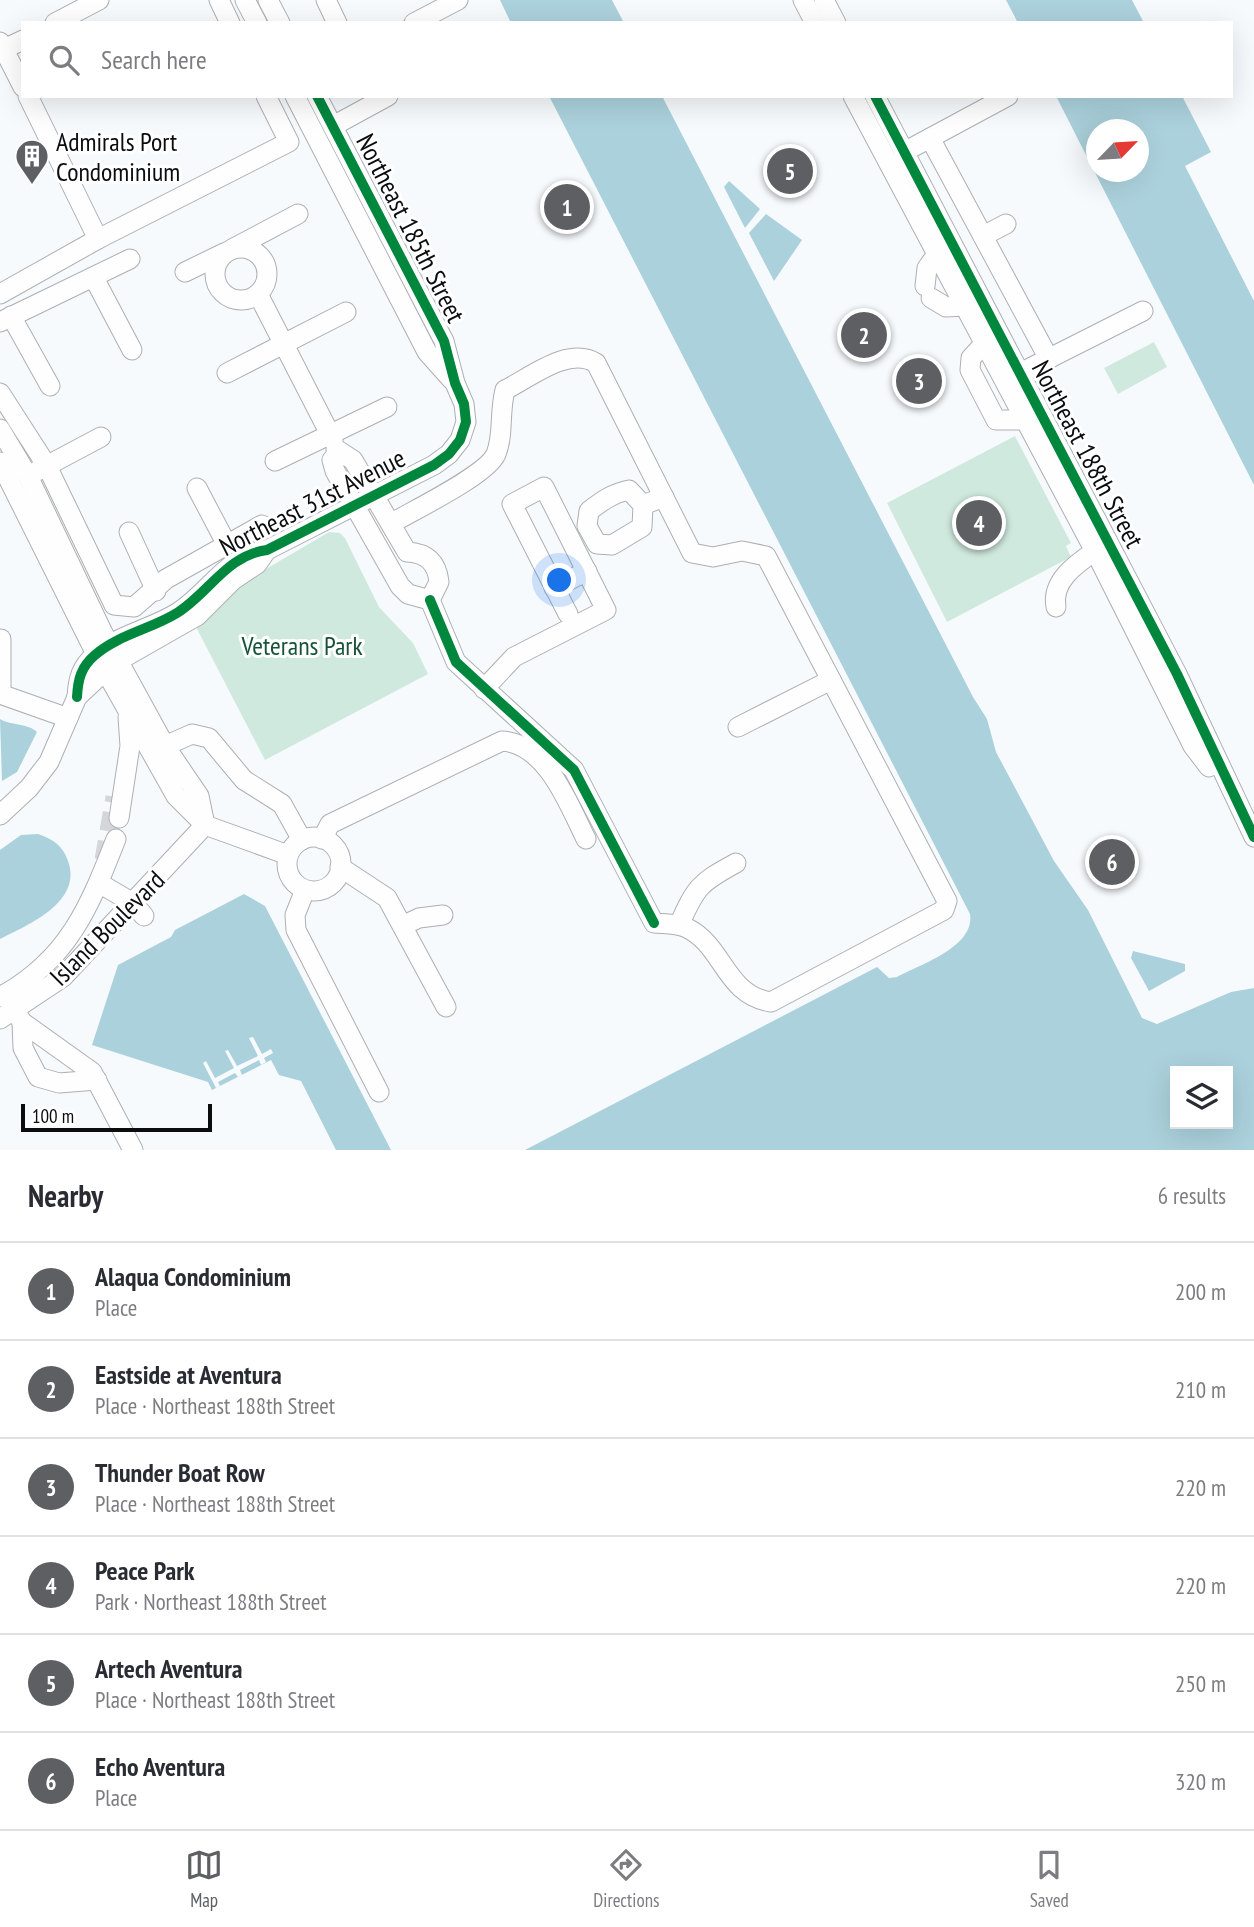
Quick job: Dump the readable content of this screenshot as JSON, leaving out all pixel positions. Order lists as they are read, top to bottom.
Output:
{
  "streets": {
    "street": [
      "Northeast 185th Street",
      "Northeast 188th Street",
      "Northeast 31st Avenue",
      "Island Boulevard"
    ]
  },
  "crossings": [
    ["Northeast 185th Street", "Northeast 31st Avenue"]
  ],
  "parks": ["Veterans Park"],
  "places": {
    "building": ["Admirals Port Condominium"]
  },
  "scale_bar": "100 m",
  "north": "top right",
  "page": {
    "search": "Search here",
    "pins": [
      "5",
      "1",
      "2",
      "3",
      "4",
      "6"
    ],
    "scale": "100 m",
    "heading": ["Nearby", "6 results"],
    "list": [
      {
        "mark": "1",
        "name": "Alaqua Condominium",
        "note": "Place",
        "value": "200 m"
      },
      {
        "mark": "2",
        "name": "Eastside at Aventura",
        "note": "Place · Northeast 188th Street",
        "value": "210 m"
      },
      {
        "mark": "3",
        "name": "Thunder Boat Row",
        "note": "Place · Northeast 188th Street",
        "value": "220 m"
      },
      {
        "mark": "4",
        "name": "Peace Park",
        "note": "Park · Northeast 188th Street",
        "value": "220 m"
      },
      {
        "mark": "5",
        "name": "Artech Aventura",
        "note": "Place · Northeast 188th Street",
        "value": "250 m"
      },
      {
        "mark": "6",
        "name": "Echo Aventura",
        "note": "Place",
        "value": "320 m"
      }
    ],
    "nav": ["Map", "Directions", "Saved"]
  }
}
